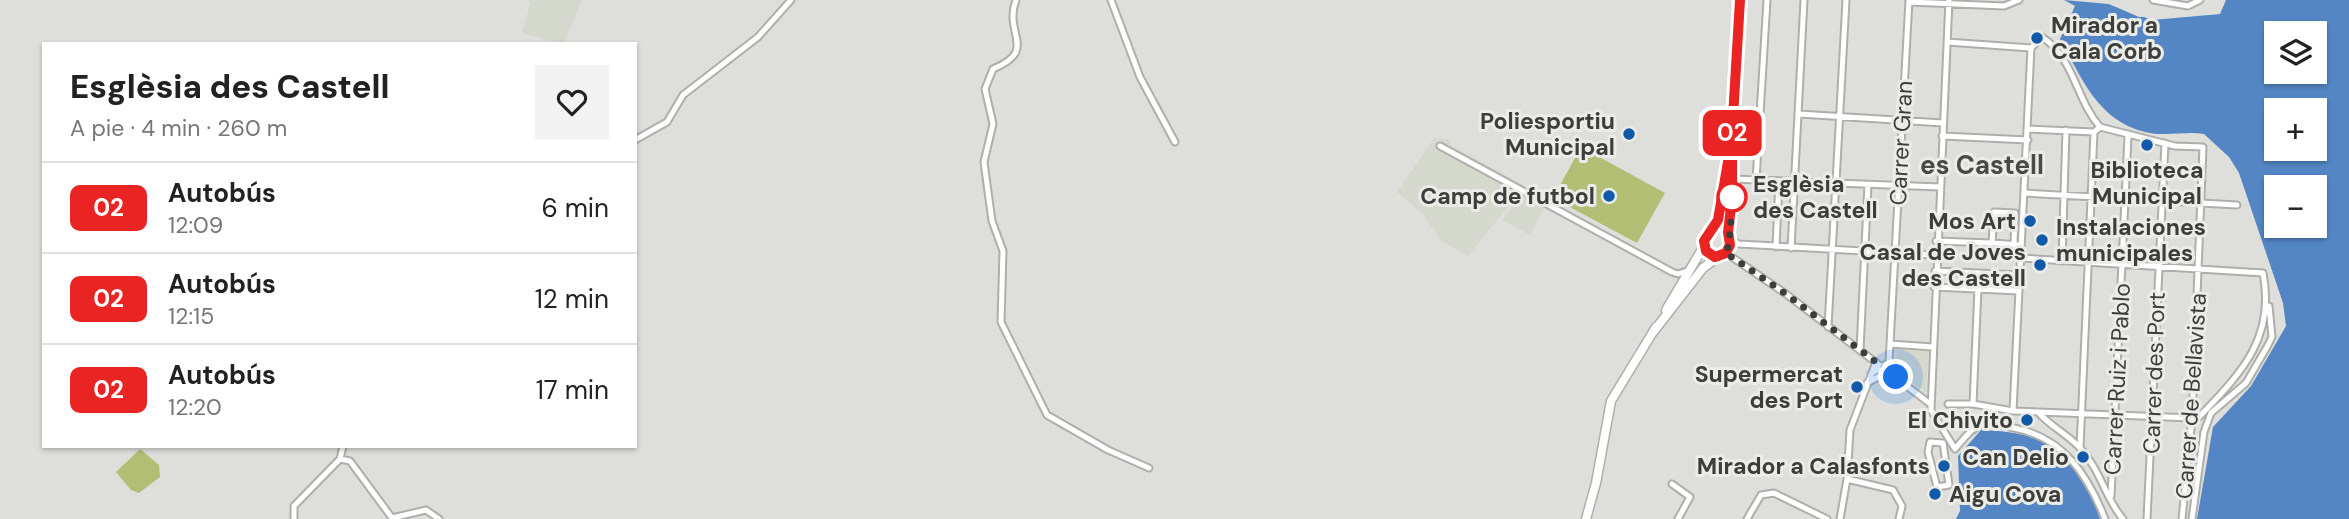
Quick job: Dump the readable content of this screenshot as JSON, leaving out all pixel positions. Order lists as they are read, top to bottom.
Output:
{
  "streets": {
    "street": [
      "Carrer Gran",
      "Carrer des Port",
      "Carrer Ruiz i Pablo",
      "Carrer de Bellavista"
    ]
  },
  "crossings": [
    ["Carrer des Port", "Carrer de Bellavista"]
  ],
  "districts": ["es Castell"],
  "places": [
    "Mirador a Cala Corb",
    "Poliesportiu Municipal",
    "Biblioteca Municipal",
    "Camp de futbol",
    "Esglèsia des Castell",
    "Mos Art",
    "Instalaciones municipales",
    "Casal de Joves des Castell",
    "Supermercat des Port",
    "El Chivito",
    "Can Delio",
    "Mirador a Calasfonts",
    "Aigu Cova"
  ],
  "lines": ["bus line 02"],
  "page": {
    "on_map": "02",
    "map_buttons": ["+", "−"],
    "heading": ["Esglèsia des Castell", "A pie · 4 min · 260 m"],
    "list": [
      {
        "mark": "02",
        "name": "Autobús",
        "note": "12:09",
        "value": "6 min"
      },
      {
        "mark": "02",
        "name": "Autobús",
        "note": "12:15",
        "value": "12 min"
      },
      {
        "mark": "02",
        "name": "Autobús",
        "note": "12:20",
        "value": "17 min"
      }
    ]
  }
}
